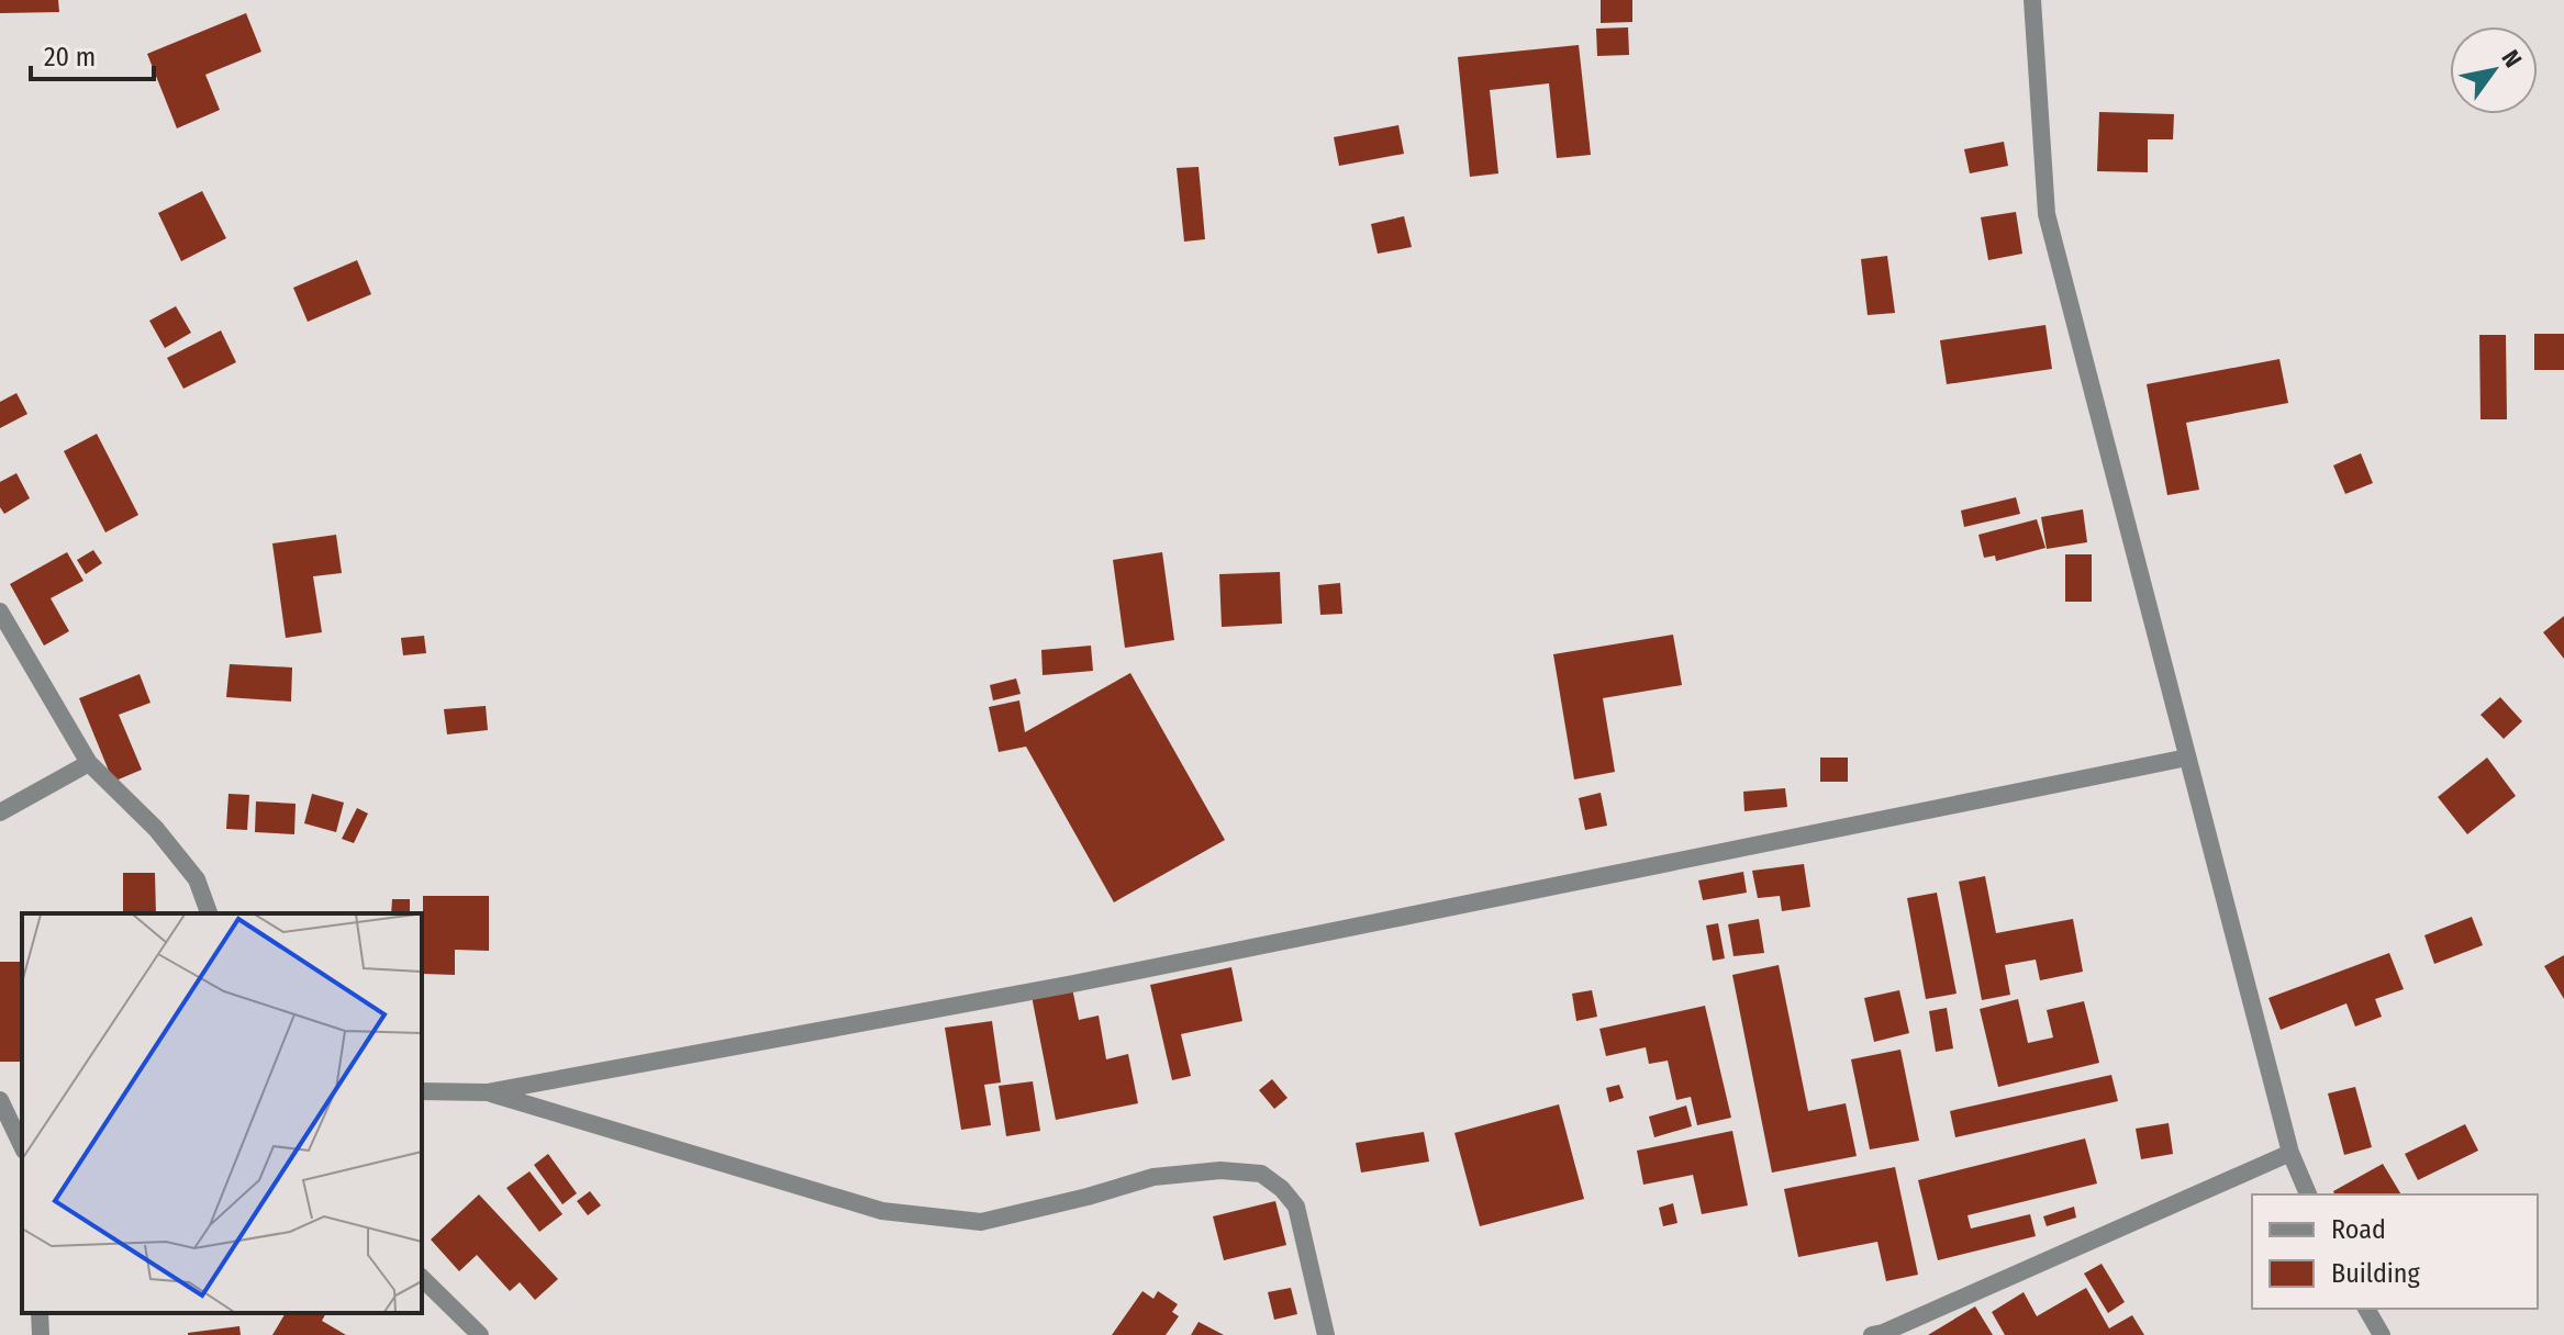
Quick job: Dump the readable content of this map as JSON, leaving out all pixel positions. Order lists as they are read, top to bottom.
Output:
{
  "legend": ["Road", "Building"],
  "scale_bar": "20 m",
  "north": "top right"
}
